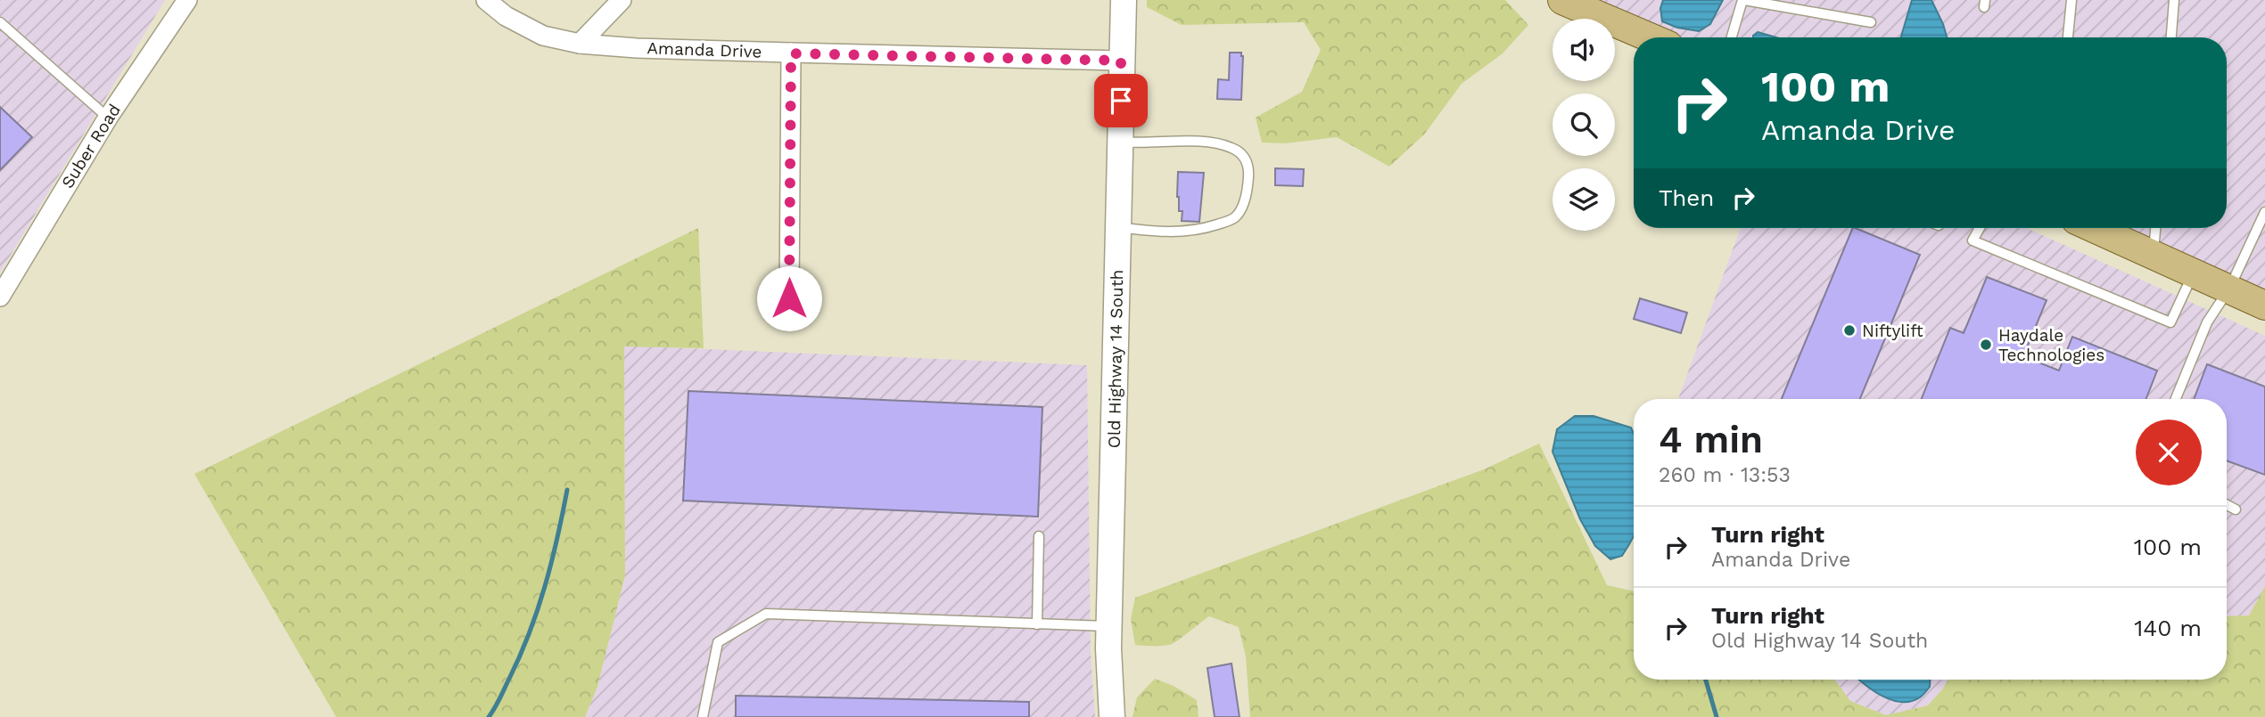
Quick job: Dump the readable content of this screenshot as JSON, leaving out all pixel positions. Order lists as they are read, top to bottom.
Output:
{
  "streets": {
    "street": ["Amanda Drive", "Suber Road", "Old Highway 14 South"]
  },
  "crossings": [
    ["Amanda Drive", "Old Highway 14 South"]
  ],
  "places": ["Niftylift", "Haydale Technologies"],
  "page": {
    "turn": ["100 m", "Amanda Drive"],
    "then": "Then",
    "heading": ["4 min", "260 m · 13:53"],
    "list": [
      {
        "name": "Turn right",
        "note": "Amanda Drive",
        "value": "100 m"
      },
      {
        "name": "Turn right",
        "note": "Old Highway 14 South",
        "value": "140 m"
      }
    ]
  }
}
